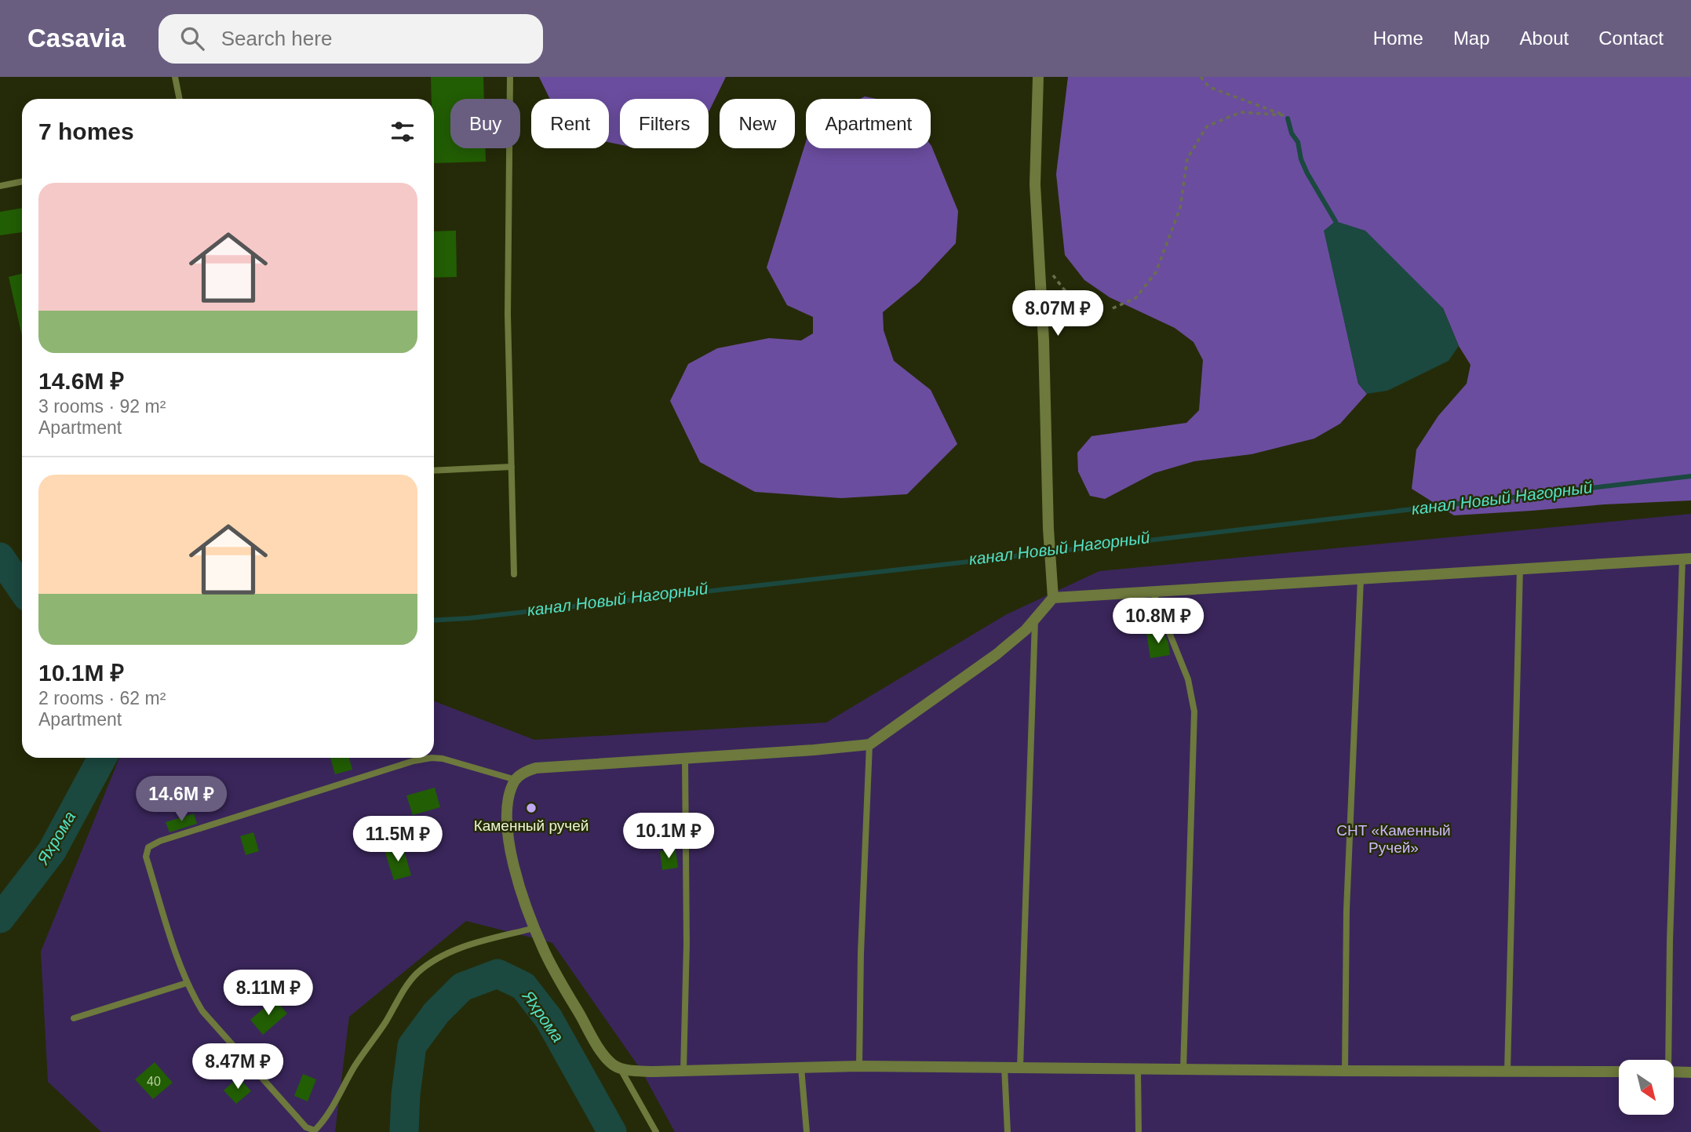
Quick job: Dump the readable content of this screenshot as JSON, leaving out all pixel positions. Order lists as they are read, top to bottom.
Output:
{
  "water": ["канал Новый Нагорный", "Яхрома"],
  "parks": ["СНТ «Каменный Ручей»"],
  "places": ["Каменный ручей"],
  "house_numbers": ["40"],
  "north": "bottom right",
  "page": {
    "header": "Casavia",
    "search": "Search here",
    "nav": [
      "Home",
      "Map",
      "About",
      "Contact"
    ],
    "chip": [
      "Buy",
      "Rent",
      "Filters",
      "New",
      "Apartment"
    ],
    "heading": "7 homes",
    "list": [
      {
        "name": "14.6M ₽",
        "note": "3 rooms · 92 m² · Apartment"
      },
      {
        "name": "10.1M ₽",
        "note": "2 rooms · 62 m² · Apartment"
      }
    ],
    "price": [
      "8.07M ₽",
      "10.8M ₽",
      "14.6M ₽",
      "10.1M ₽",
      "11.5M ₽",
      "8.11M ₽",
      "8.47M ₽"
    ]
  }
}
